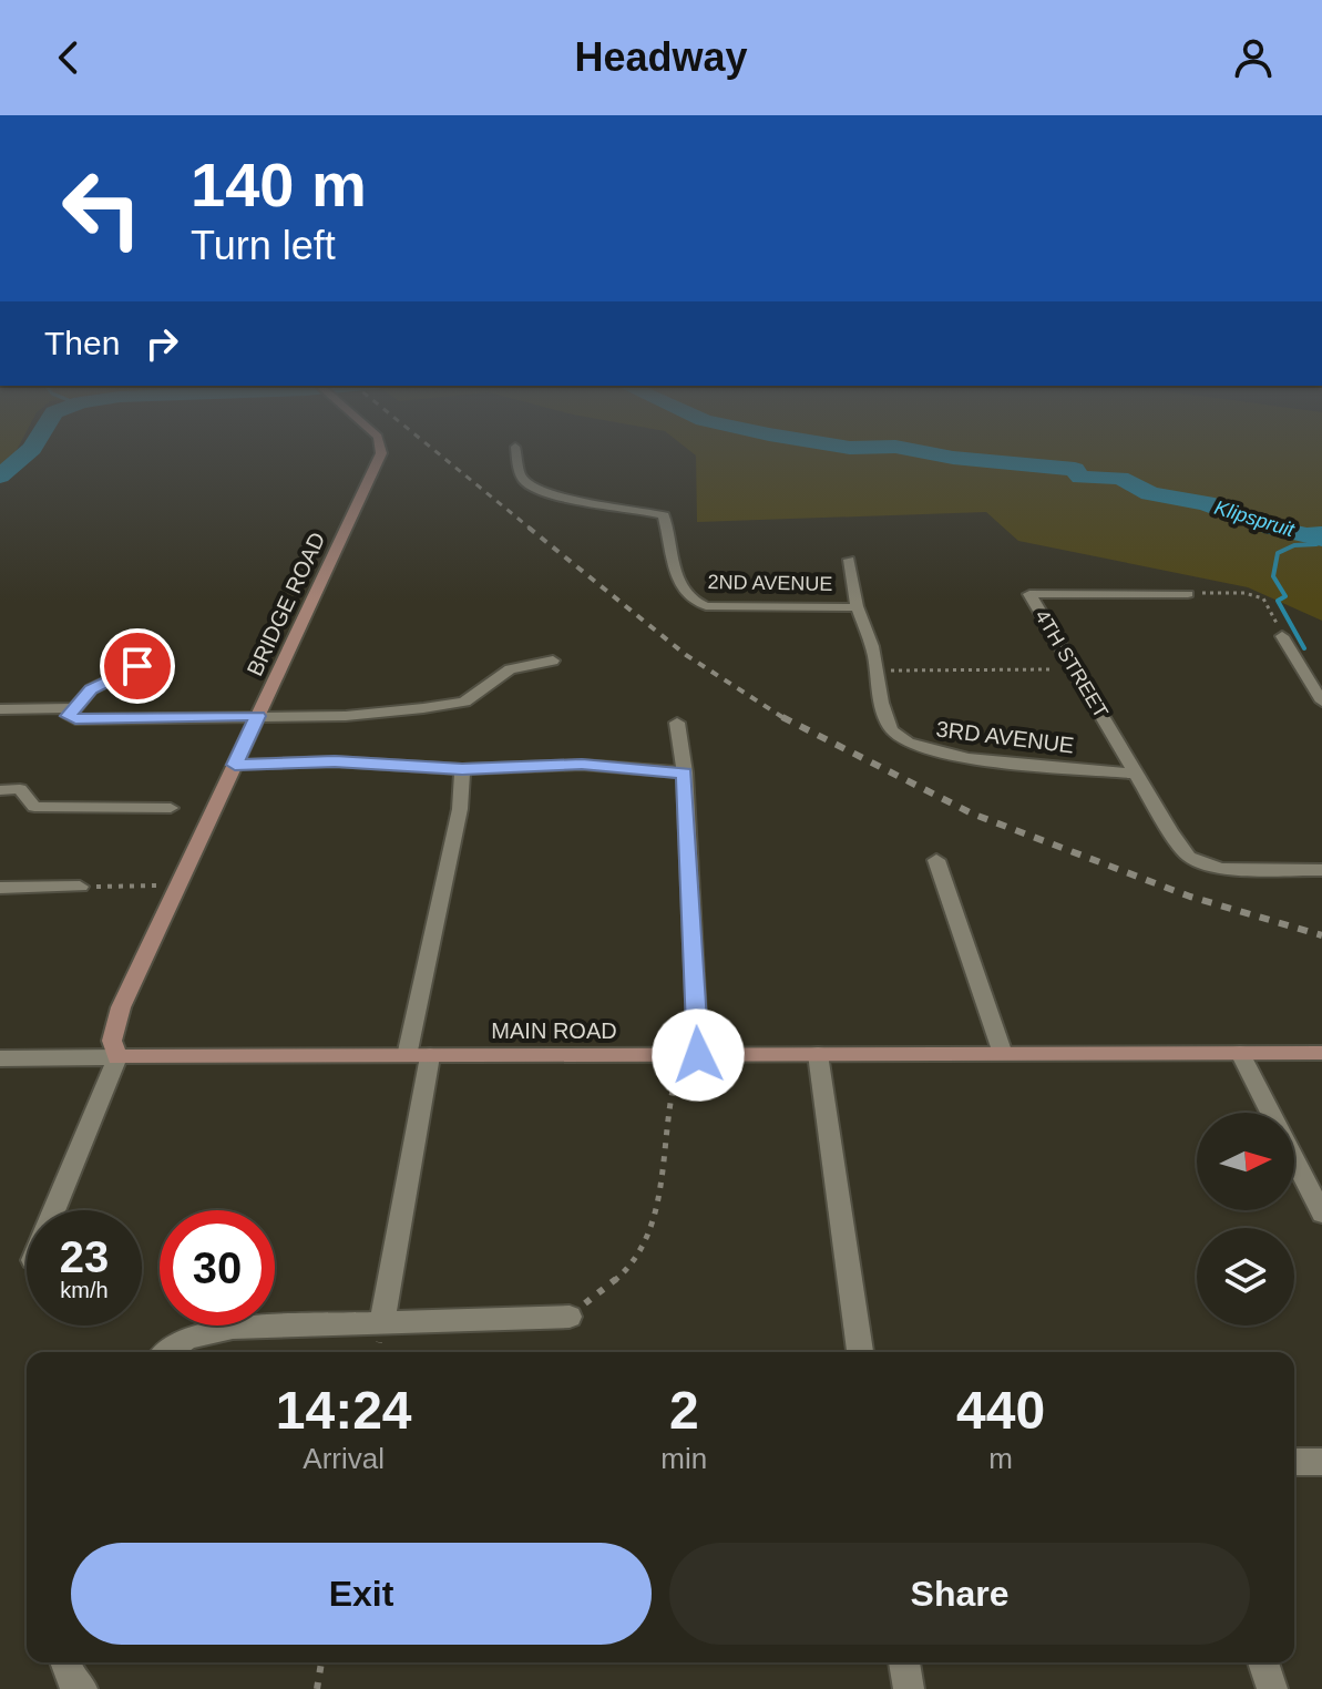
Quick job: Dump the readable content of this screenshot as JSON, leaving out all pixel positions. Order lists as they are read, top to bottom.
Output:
{
  "streets": {
    "street": [
      "2ND AVENUE",
      "BRIDGE ROAD",
      "4TH STREET",
      "3RD AVENUE",
      "MAIN ROAD"
    ]
  },
  "crossings": [
    ["2ND AVENUE", "3RD AVENUE"],
    ["BRIDGE ROAD", "MAIN ROAD"],
    ["4TH STREET", "3RD AVENUE"]
  ],
  "water": ["Klipspruit"],
  "north": "right",
  "page": {
    "header": "Headway",
    "turn": ["140 m", "Turn left"],
    "then": "Then",
    "speed": "23 km/h",
    "limit": "30",
    "eta": [
      "14:24",
      "Arrival",
      "2",
      "min",
      "440",
      "m"
    ],
    "buttons": ["Exit", "Share"]
  }
}
